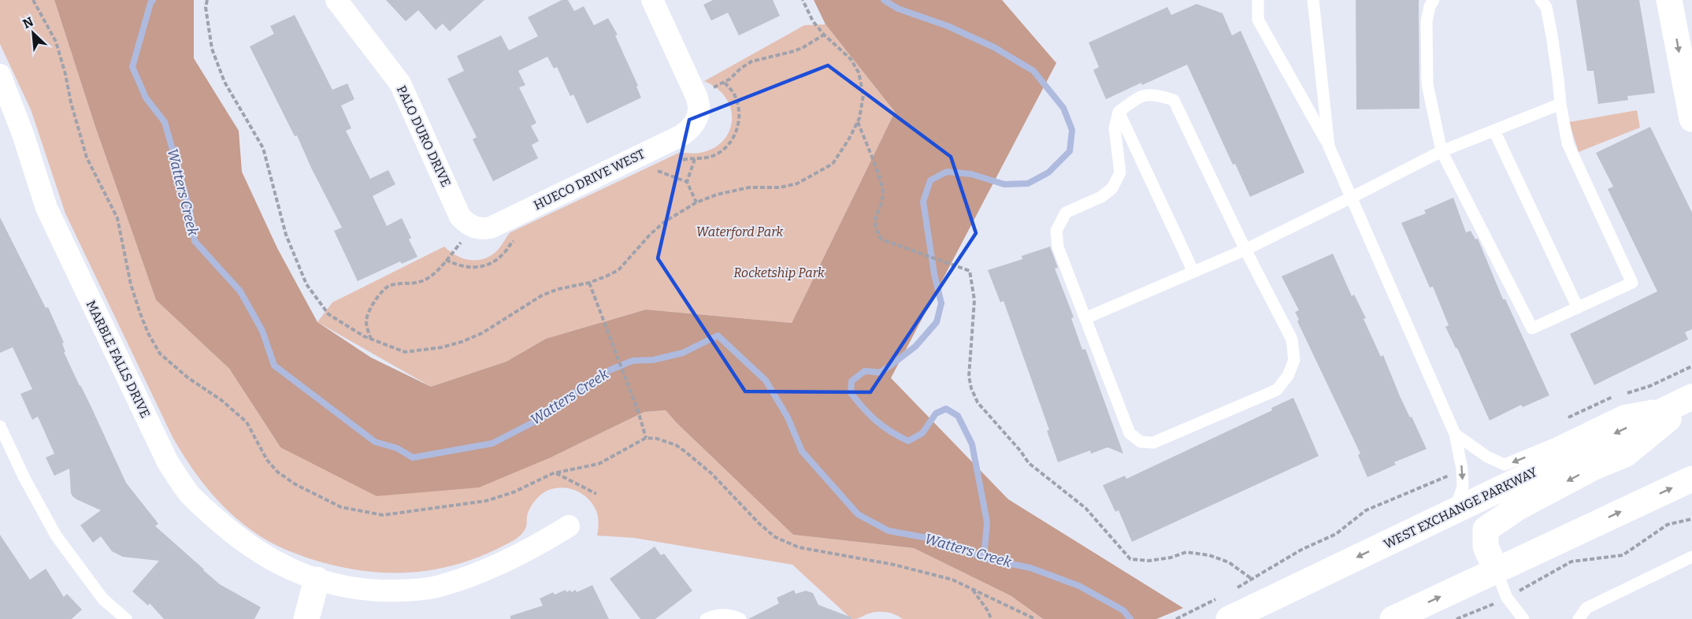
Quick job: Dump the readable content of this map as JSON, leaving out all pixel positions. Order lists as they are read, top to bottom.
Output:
{
  "streets": {
    "main road": ["WEST EXCHANGE PARKWAY"],
    "street": ["PALO DURO DRIVE", "HUECO DRIVE WEST", "MARBLE FALLS DRIVE"]
  },
  "crossings": [
    ["PALO DURO DRIVE", "HUECO DRIVE WEST"]
  ],
  "water": ["Watters Creek"],
  "parks": ["Waterford Park", "Rocketship Park"],
  "north": "top left"
}
